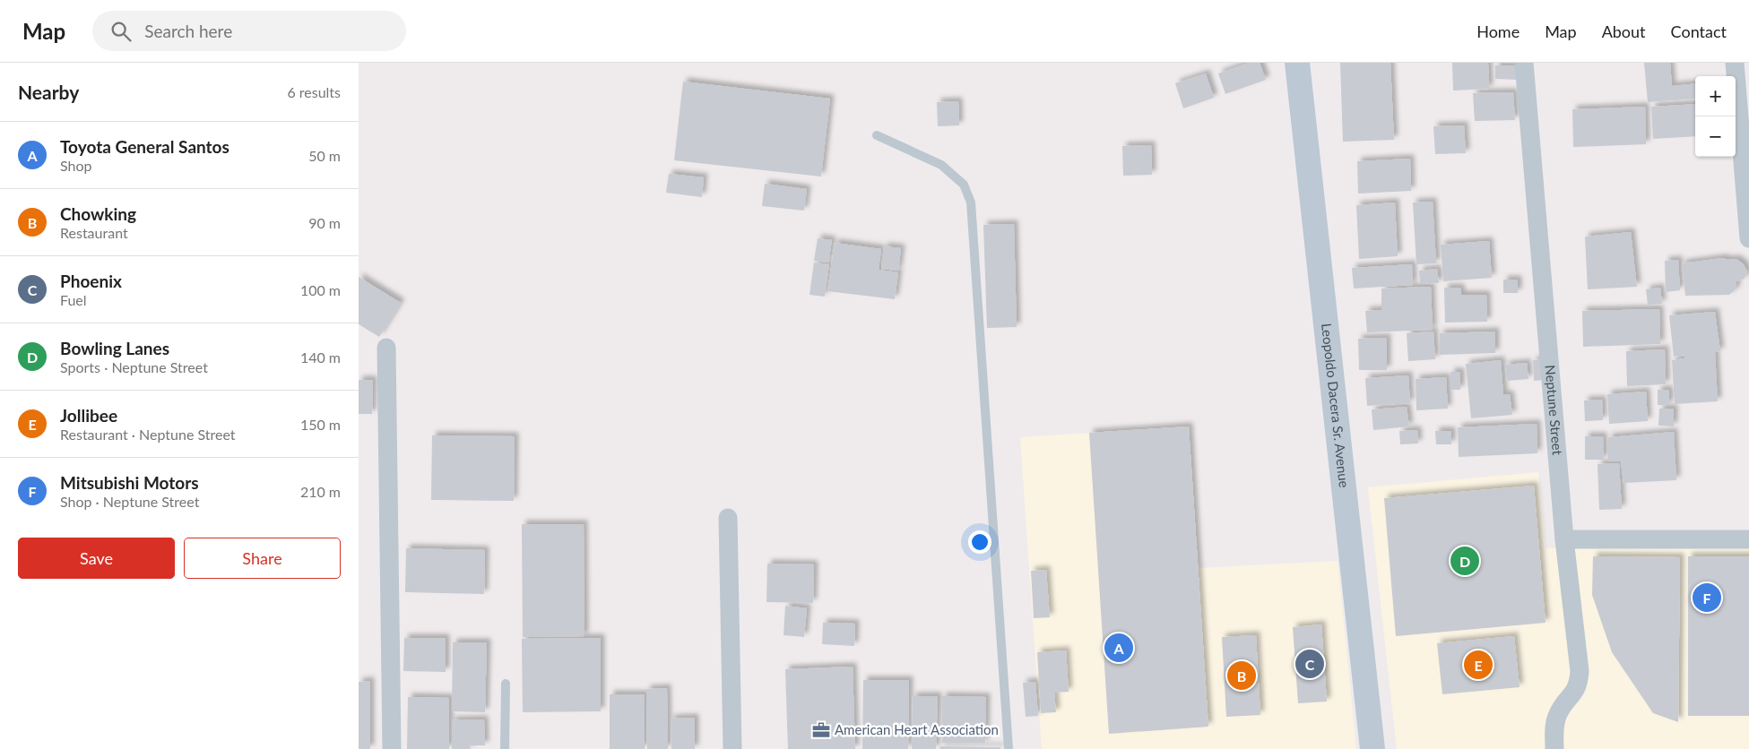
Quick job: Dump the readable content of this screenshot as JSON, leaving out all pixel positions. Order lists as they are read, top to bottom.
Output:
{
  "streets": {
    "main road": ["Leopoldo Dacera Sr. Avenue"],
    "street": ["Neptune Street"]
  },
  "places": {
    "office": ["American Heart Association"]
  },
  "page": {
    "header": "Map",
    "search": "Search here",
    "nav": [
      "Home",
      "Map",
      "About",
      "Contact"
    ],
    "heading": ["Nearby", "6 results"],
    "map_buttons": ["+", "−"],
    "list": [
      {
        "mark": "A",
        "name": "Toyota General Santos",
        "note": "Shop",
        "value": "50 m"
      },
      {
        "mark": "B",
        "name": "Chowking",
        "note": "Restaurant",
        "value": "90 m"
      },
      {
        "mark": "C",
        "name": "Phoenix",
        "note": "Fuel",
        "value": "100 m"
      },
      {
        "mark": "D",
        "name": "Bowling Lanes",
        "note": "Sports · Neptune Street",
        "value": "140 m"
      },
      {
        "mark": "E",
        "name": "Jollibee",
        "note": "Restaurant · Neptune Street",
        "value": "150 m"
      },
      {
        "mark": "F",
        "name": "Mitsubishi Motors",
        "note": "Shop · Neptune Street",
        "value": "210 m"
      }
    ],
    "buttons": ["Save", "Share"],
    "pins": [
      "D",
      "F",
      "A",
      "C",
      "E",
      "B"
    ]
  }
}
